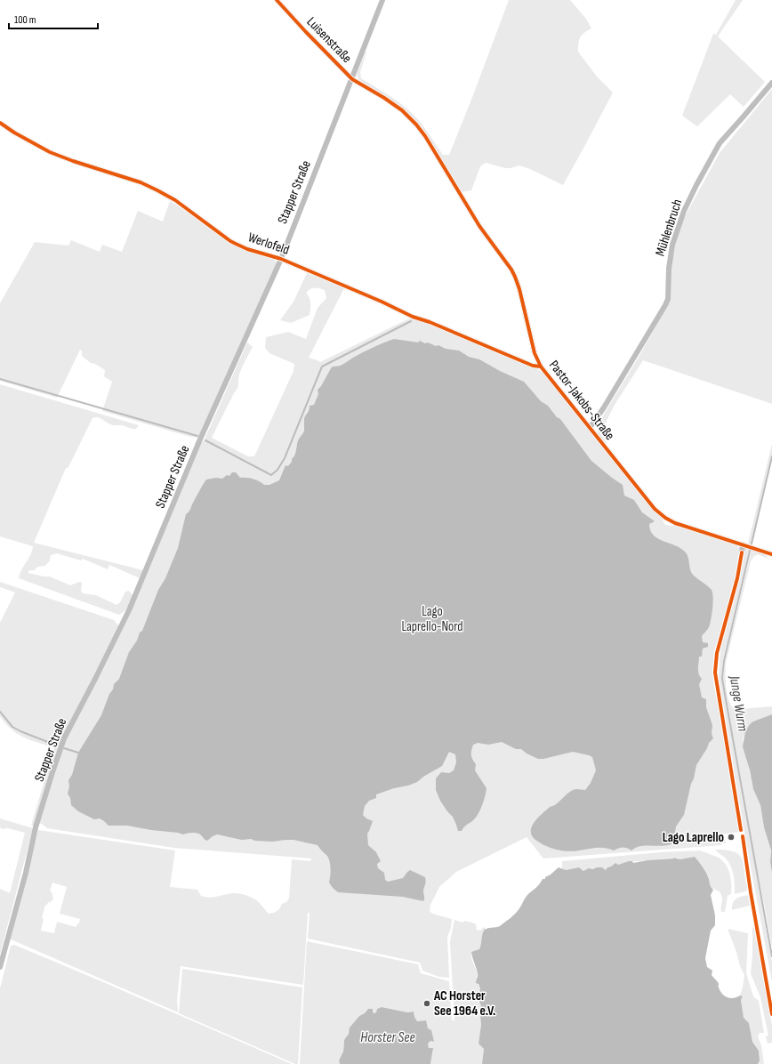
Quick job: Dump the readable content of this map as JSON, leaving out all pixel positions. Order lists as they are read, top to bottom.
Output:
{
  "streets": {
    "street": [
      "Luisenstraße",
      "Stapper Straße",
      "Mühlenbruch",
      "Werlofeld",
      "Pastor-Jakobs-Straße"
    ]
  },
  "crossings": [
    ["Luisenstraße", "Stapper Straße"],
    ["Luisenstraße", "Pastor-Jakobs-Straße"],
    ["Stapper Straße", "Werlofeld"],
    ["Stapper Straße", "Pastor-Jakobs-Straße"],
    ["Mühlenbruch", "Pastor-Jakobs-Straße"],
    ["Werlofeld", "Pastor-Jakobs-Straße"]
  ],
  "water": ["Junge Wurm", "Horster See"],
  "parks": ["Lago Laprello-Nord"],
  "places": ["Lago Laprello", "AC Horster See 1964 e.V."],
  "scale_bar": "100 m"
}
